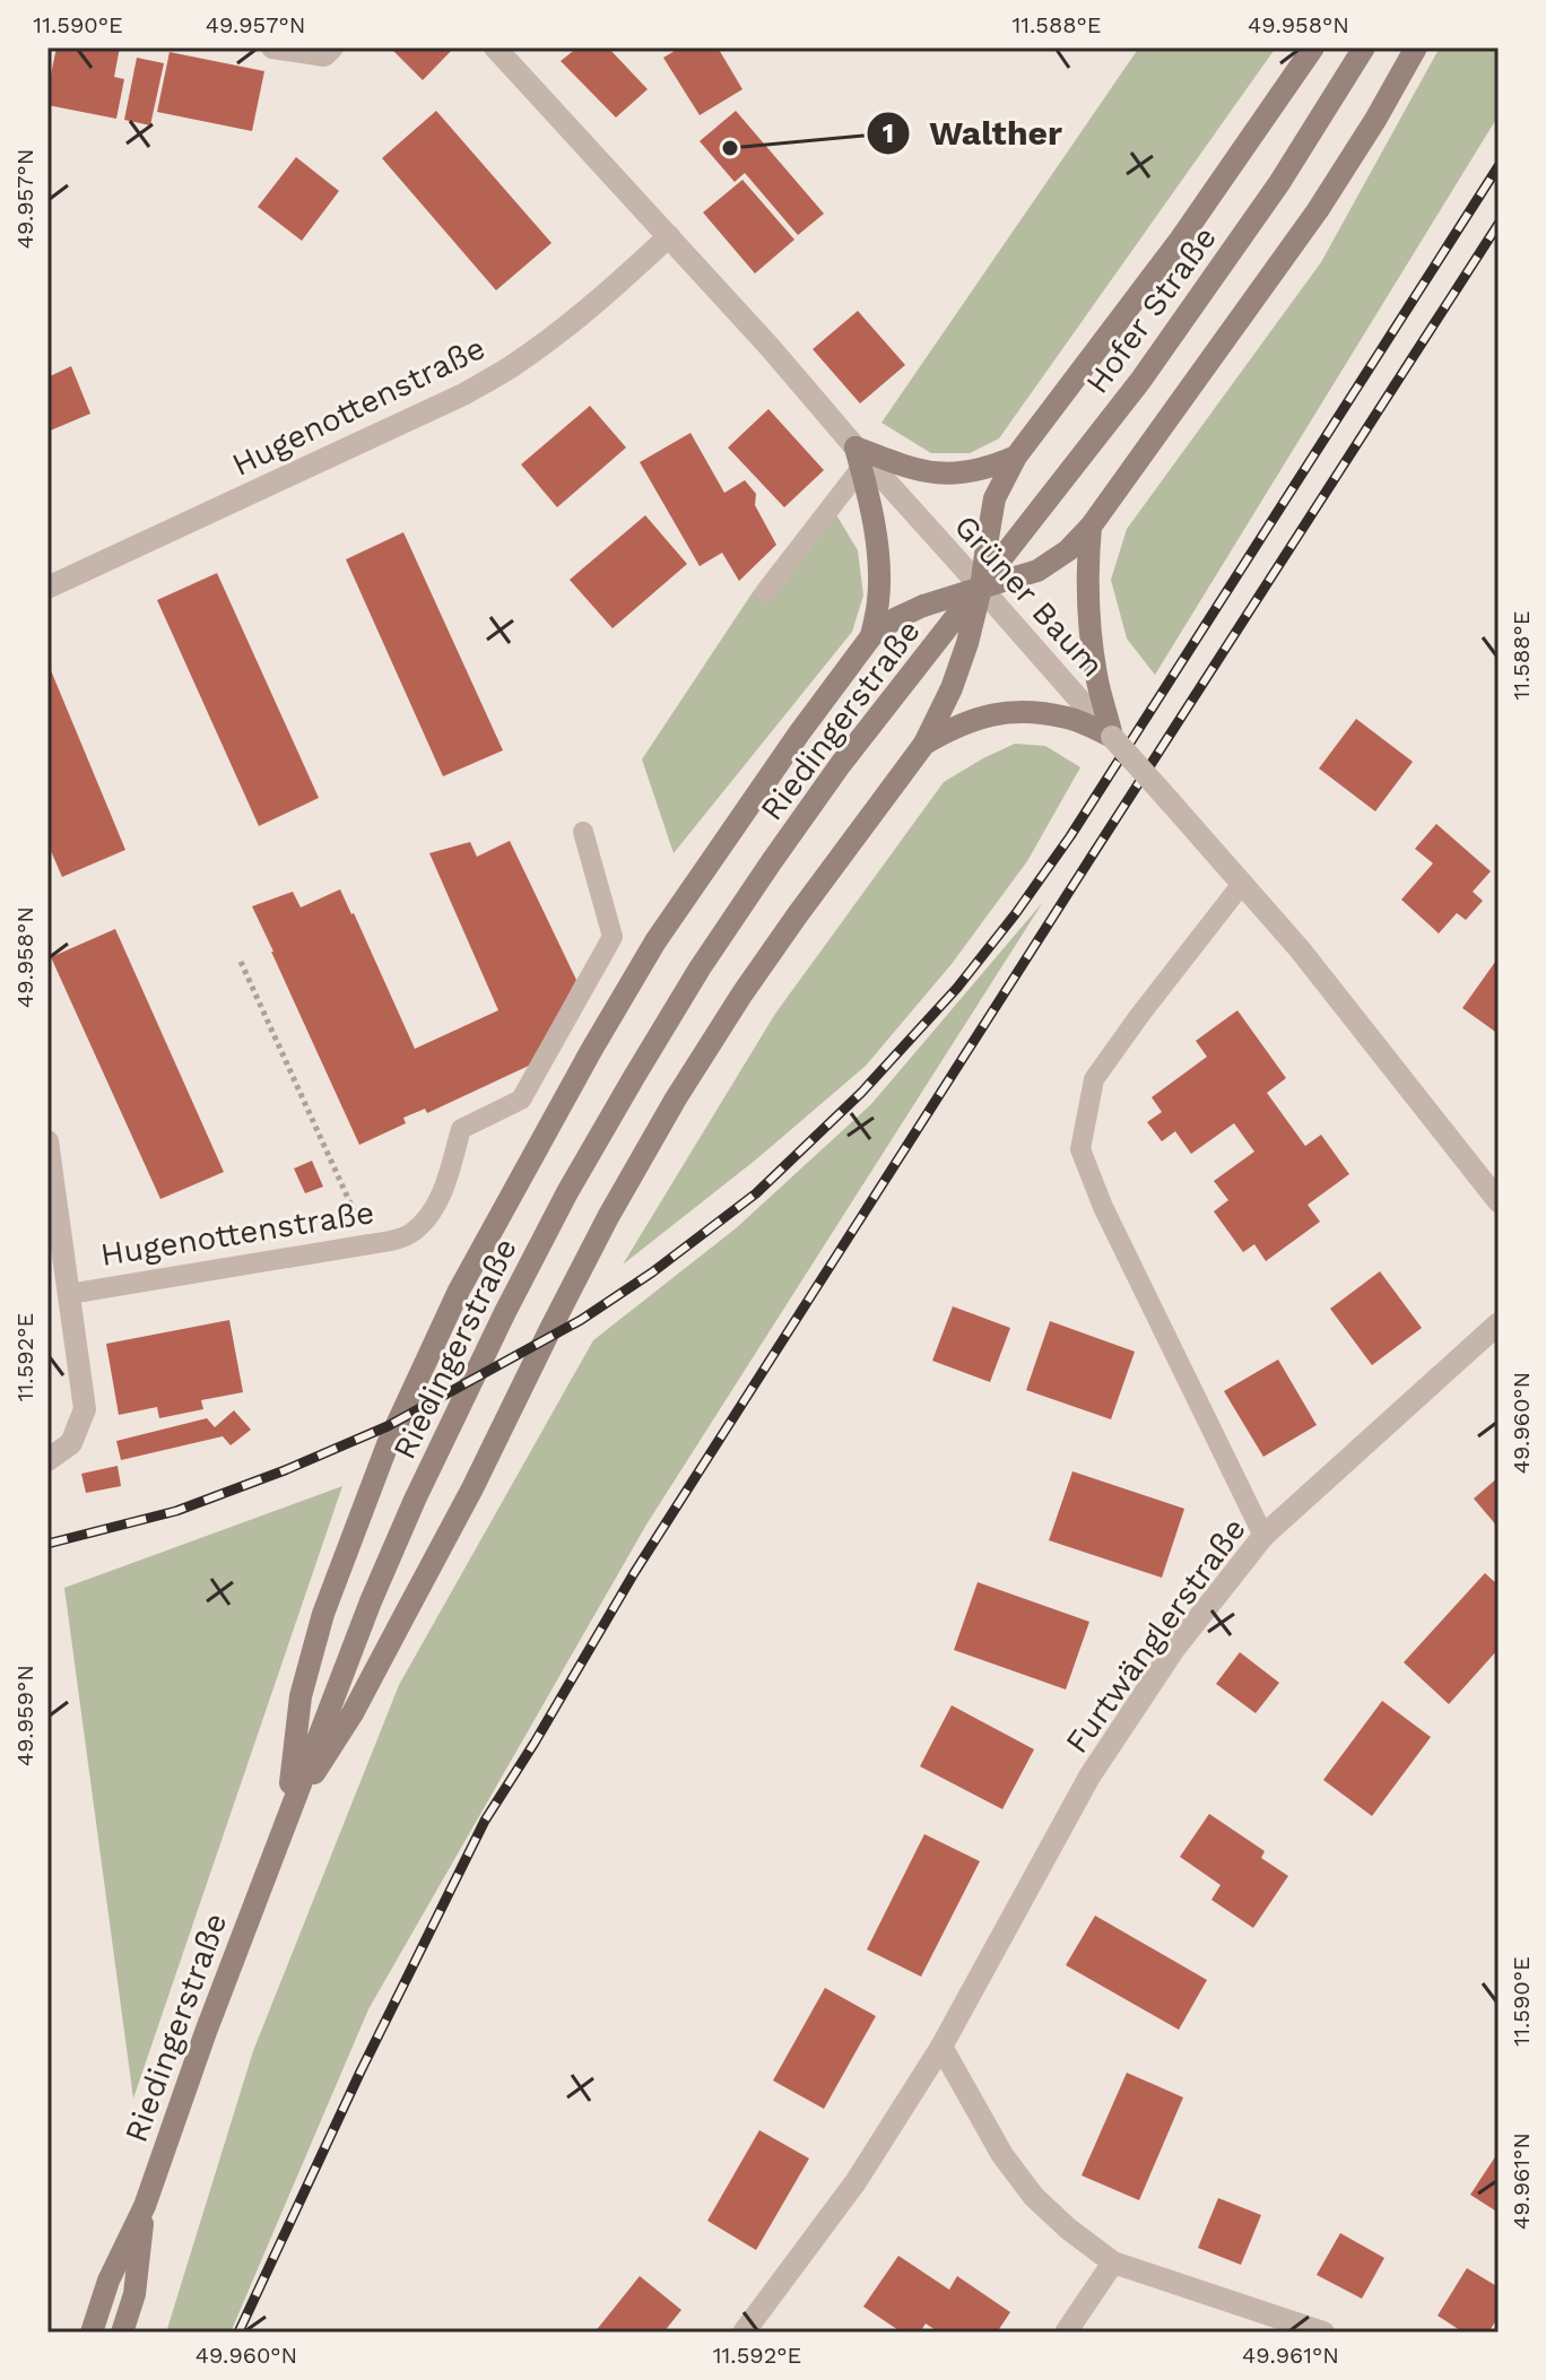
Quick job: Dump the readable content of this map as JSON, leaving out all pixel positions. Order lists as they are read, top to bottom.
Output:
{
  "streets": {
    "main road": ["Hofer Straße", "Riedingerstraße"],
    "street": ["Hugenottenstraße", "Grüner Baum", "Furtwänglerstraße"]
  },
  "crossings": [
    ["Hofer Straße", "Grüner Baum"],
    ["Hofer Straße", "Riedingerstraße"],
    ["Hugenottenstraße", "Grüner Baum"],
    ["Grüner Baum", "Riedingerstraße"]
  ],
  "places": ["Walther"],
  "coordinates": [
    "11.590°E",
    "49.957°N",
    "11.588°E",
    "49.958°N",
    "11.592°E",
    "49.960°N",
    "49.959°N",
    "49.961°N"
  ]
}
